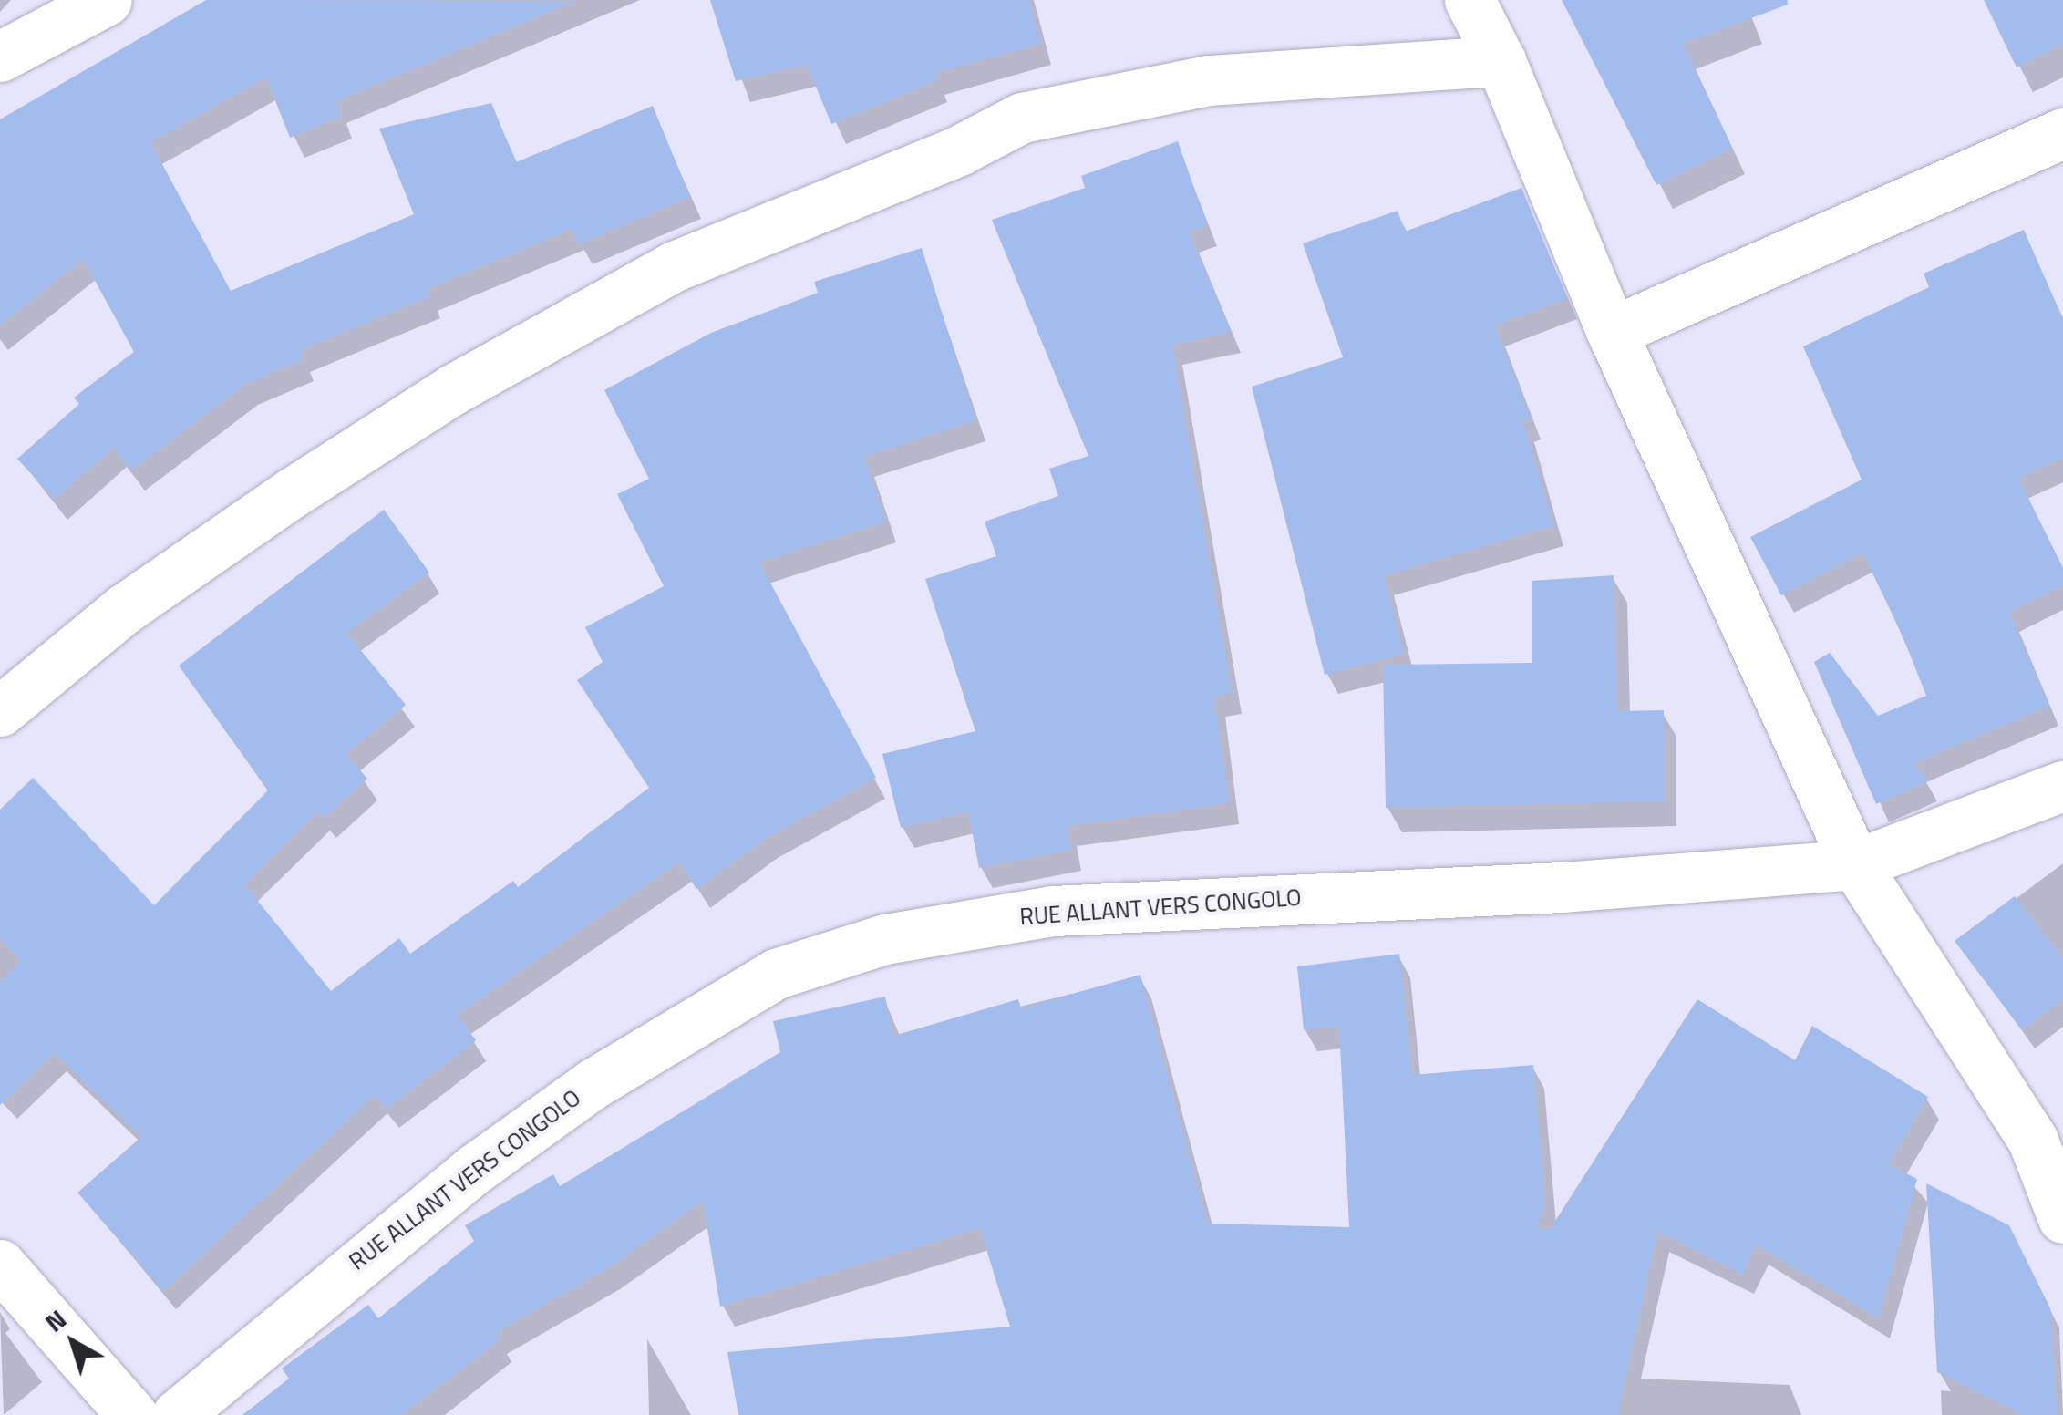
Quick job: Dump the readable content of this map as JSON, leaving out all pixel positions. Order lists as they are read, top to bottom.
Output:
{
  "streets": {
    "street": ["RUE ALLANT VERS CONGOLO"]
  },
  "north": "top left"
}
